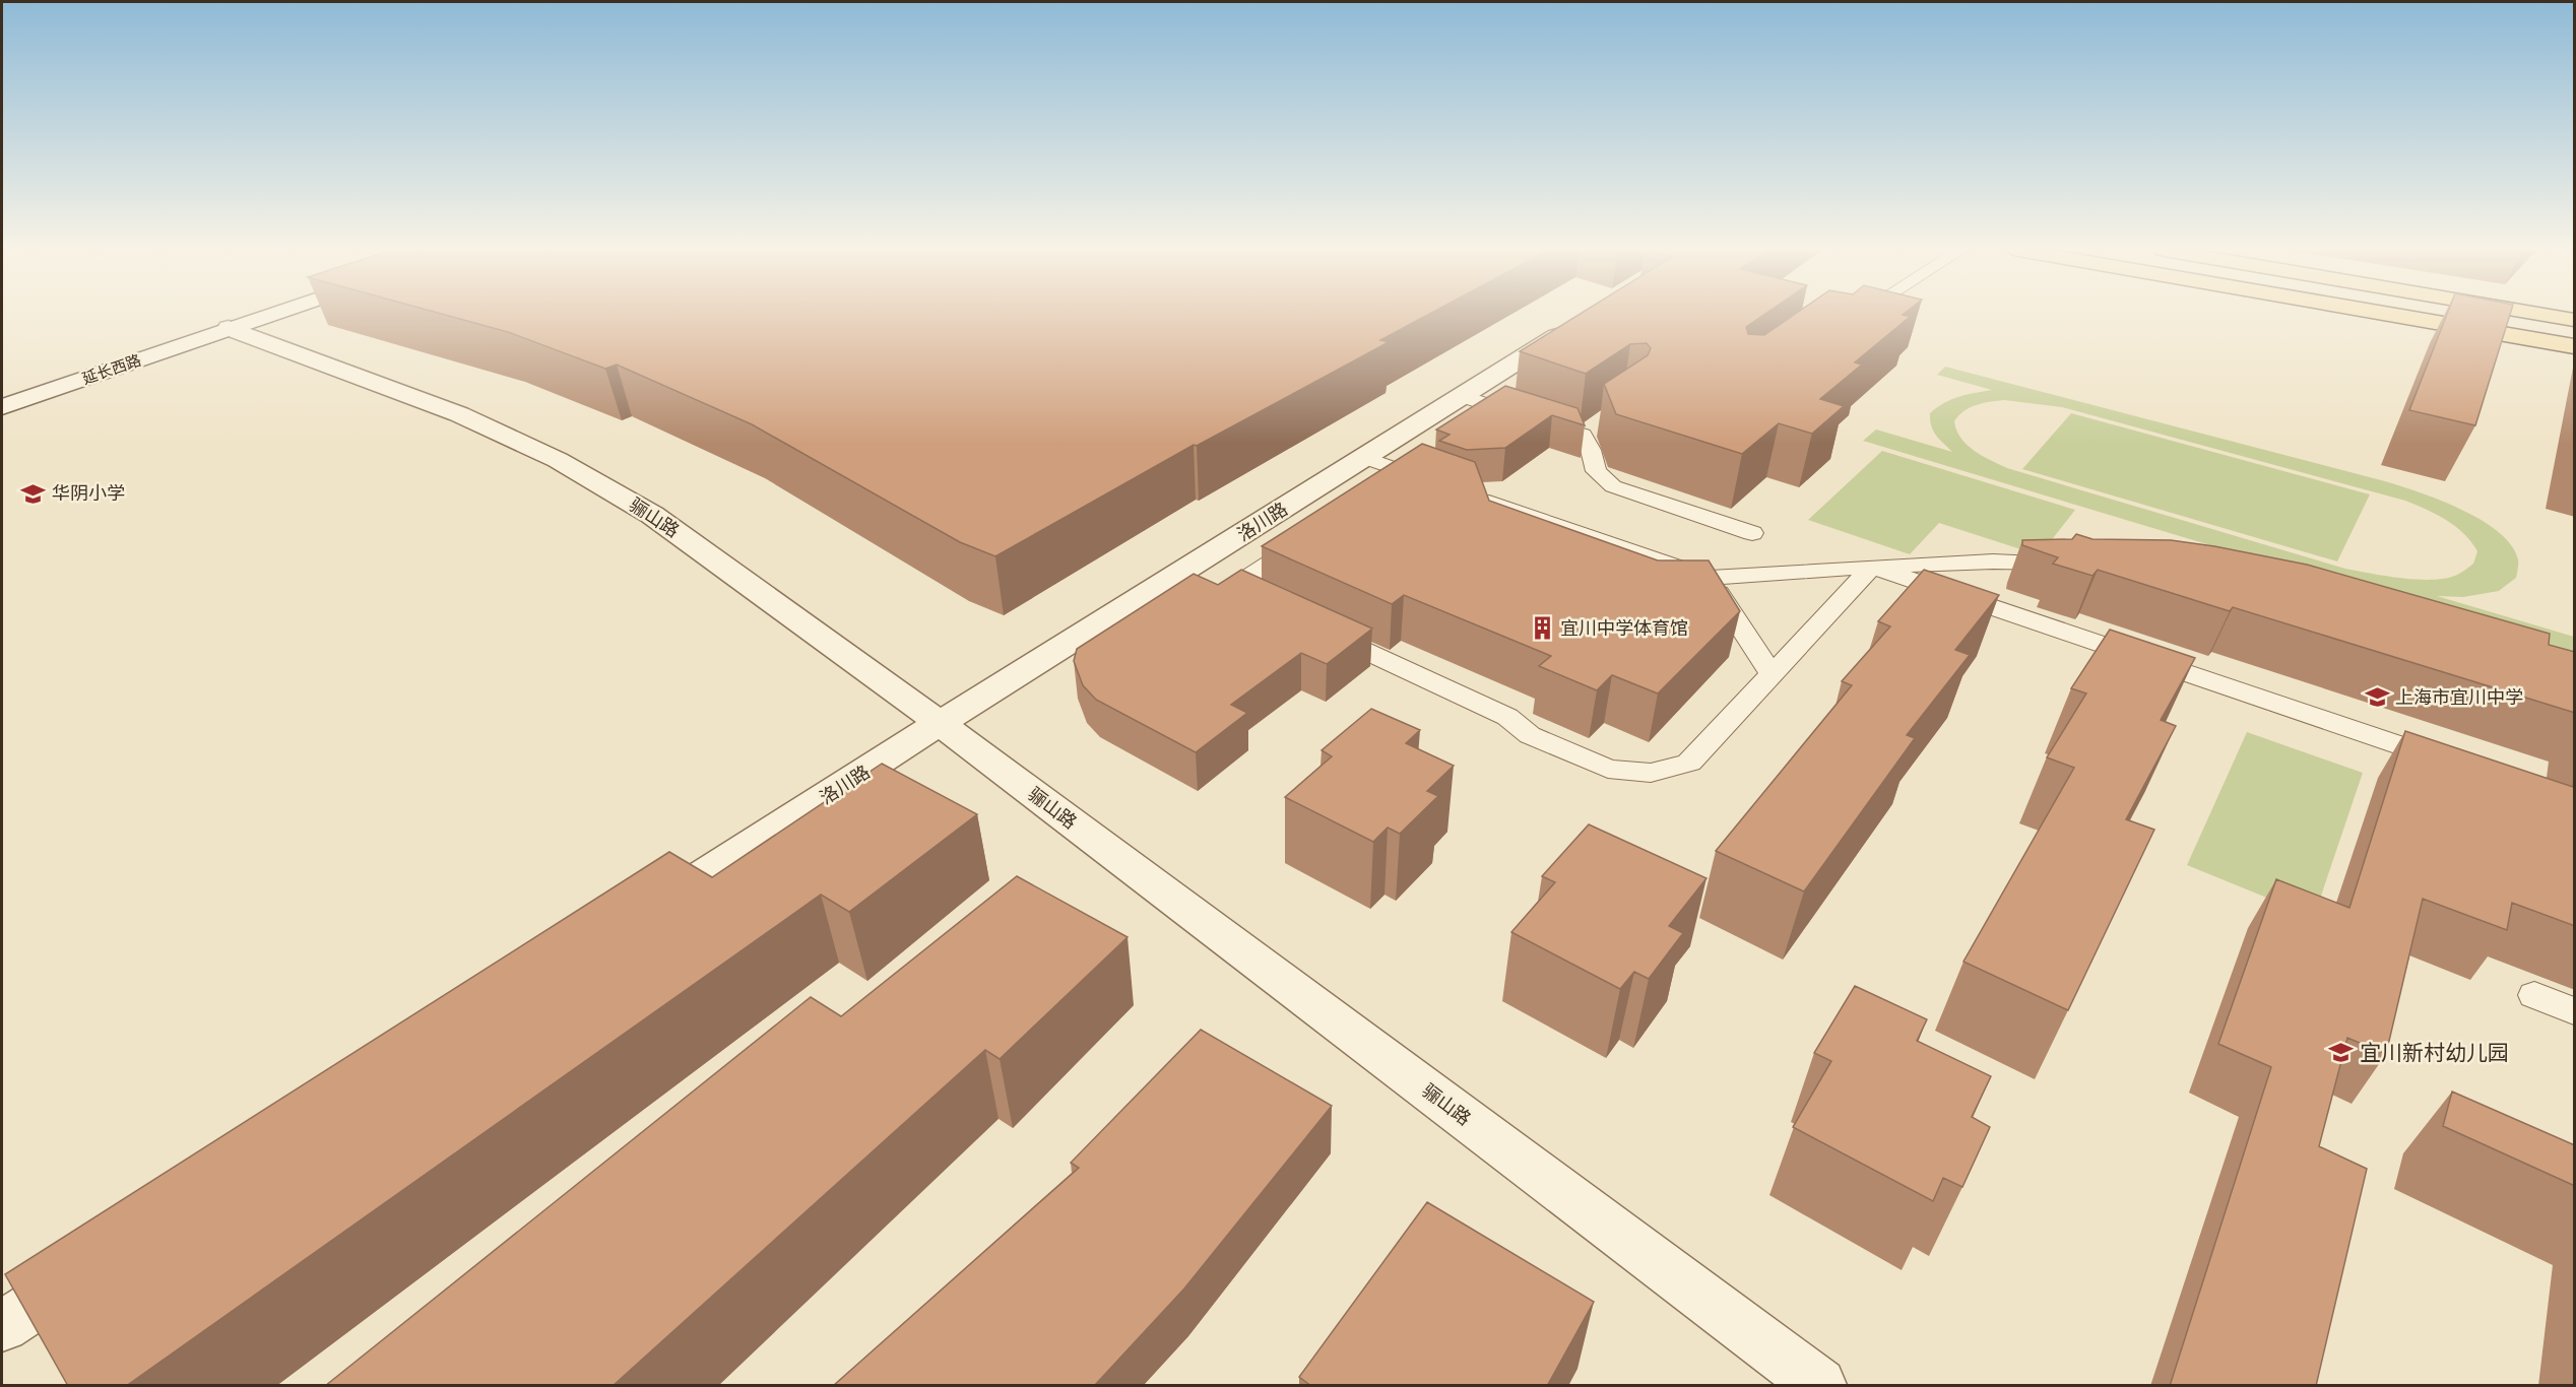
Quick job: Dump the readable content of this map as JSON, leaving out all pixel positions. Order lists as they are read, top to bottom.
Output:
{
  "streets": {
    "street": ["延长西路", "骊山路", "洛川路"]
  },
  "crossings": [
    ["延长西路", "骊山路"],
    ["骊山路", "洛川路"]
  ],
  "places": {
    "school or university": ["华阴小学", "上海市宜川中学", "宜川新村幼儿园"],
    "building": ["宜川中学体育馆"]
  }
}
